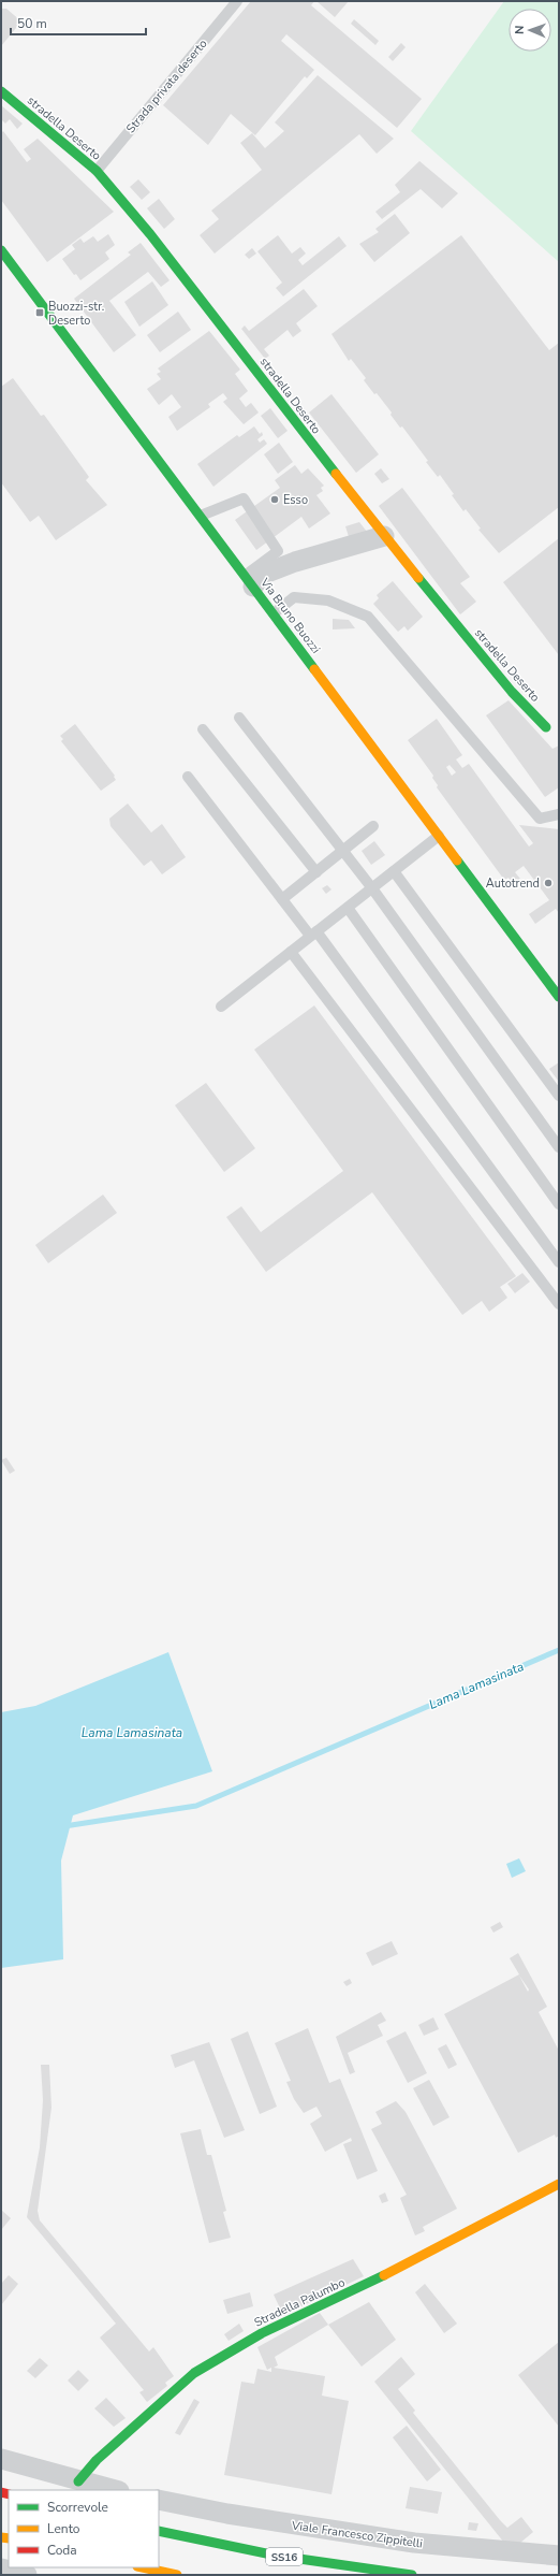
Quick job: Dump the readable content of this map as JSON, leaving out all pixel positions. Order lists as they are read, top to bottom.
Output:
{
  "streets": {
    "main road": [
      "stradella Deserto",
      "Via Bruno Buozzi",
      "Stradella Palumbo",
      "SS16"
    ],
    "street": ["Viale Francesco Zippitelli"],
    "lane": ["Strada privata deserto"]
  },
  "crossings": [
    ["Strada privata deserto", "stradella Deserto"]
  ],
  "water": ["Lama Lamasinata"],
  "places": {
    "transit": ["Buozzi-str. Deserto"],
    "other": ["Esso", "Autotrend"]
  },
  "legend": ["Scorrevole", "Lento", "Coda"],
  "scale_bar": "50 m",
  "north": "left"
}
